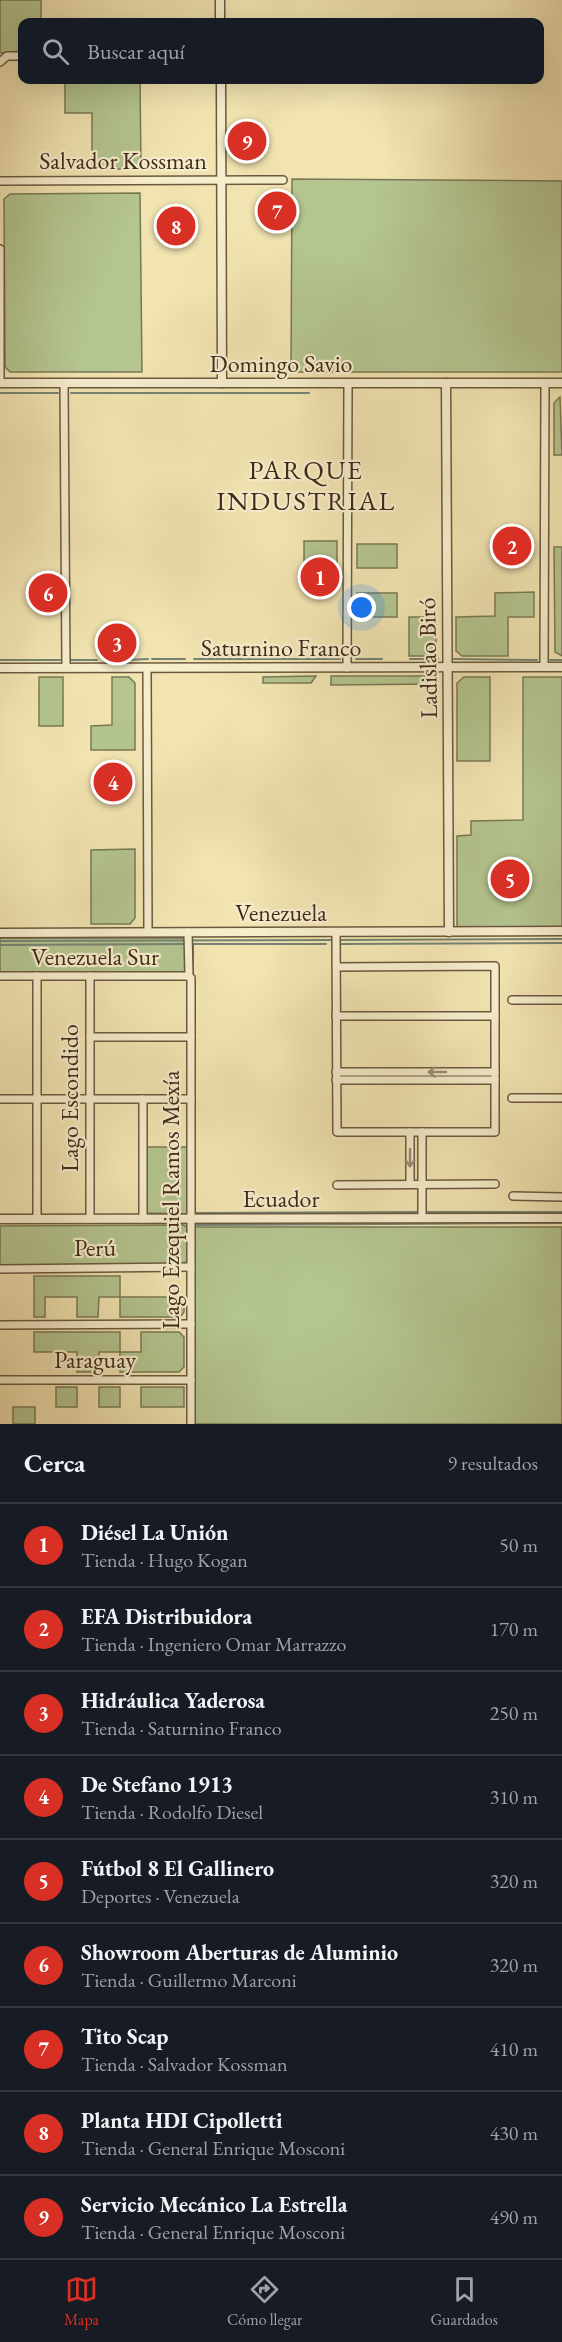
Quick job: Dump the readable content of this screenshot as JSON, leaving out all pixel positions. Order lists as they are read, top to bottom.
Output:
{
  "streets": {
    "street": [
      "Salvador Kossman",
      "Domingo Savio",
      "Saturnino Franco",
      "Ladislao Biró",
      "Venezuela",
      "Venezuela Sur",
      "Lago Escondido",
      "Ecuador",
      "Lago Ezequiel Ramos Mexía",
      "Perú",
      "Paraguay"
    ]
  },
  "crossings": [
    ["Domingo Savio", "Ladislao Biró"],
    ["Saturnino Franco", "Ladislao Biró"],
    ["Ladislao Biró", "Venezuela"],
    ["Venezuela", "Lago Ezequiel Ramos Mexía"],
    ["Venezuela Sur", "Lago Escondido"],
    ["Venezuela Sur", "Lago Ezequiel Ramos Mexía"],
    ["Lago Escondido", "Ecuador"],
    ["Ecuador", "Lago Ezequiel Ramos Mexía"],
    ["Lago Ezequiel Ramos Mexía", "Perú"],
    ["Lago Ezequiel Ramos Mexía", "Paraguay"]
  ],
  "districts": ["PARQUE INDUSTRIAL"],
  "page": {
    "search": "Buscar aquí",
    "pins": [
      "9",
      "7",
      "8",
      "2",
      "1",
      "6",
      "3",
      "4",
      "5"
    ],
    "heading": ["Cerca", "9 resultados"],
    "list": [
      {
        "mark": "1",
        "name": "Diésel La Unión",
        "note": "Tienda · Hugo Kogan",
        "value": "50 m"
      },
      {
        "mark": "2",
        "name": "EFA Distribuidora",
        "note": "Tienda · Ingeniero Omar Marrazzo",
        "value": "170 m"
      },
      {
        "mark": "3",
        "name": "Hidráulica Yaderosa",
        "note": "Tienda · Saturnino Franco",
        "value": "250 m"
      },
      {
        "mark": "4",
        "name": "De Stefano 1913",
        "note": "Tienda · Rodolfo Diesel",
        "value": "310 m"
      },
      {
        "mark": "5",
        "name": "Fútbol 8 El Gallinero",
        "note": "Deportes · Venezuela",
        "value": "320 m"
      },
      {
        "mark": "6",
        "name": "Showroom Aberturas de Aluminio",
        "note": "Tienda · Guillermo Marconi",
        "value": "320 m"
      },
      {
        "mark": "7",
        "name": "Tito Scap",
        "note": "Tienda · Salvador Kossman",
        "value": "410 m"
      },
      {
        "mark": "8",
        "name": "Planta HDI Cipolletti",
        "note": "Tienda · General Enrique Mosconi",
        "value": "430 m"
      },
      {
        "mark": "9",
        "name": "Servicio Mecánico La Estrella",
        "note": "Tienda · General Enrique Mosconi",
        "value": "490 m"
      }
    ],
    "nav": ["Mapa", "Cómo llegar", "Guardados"]
  }
}
